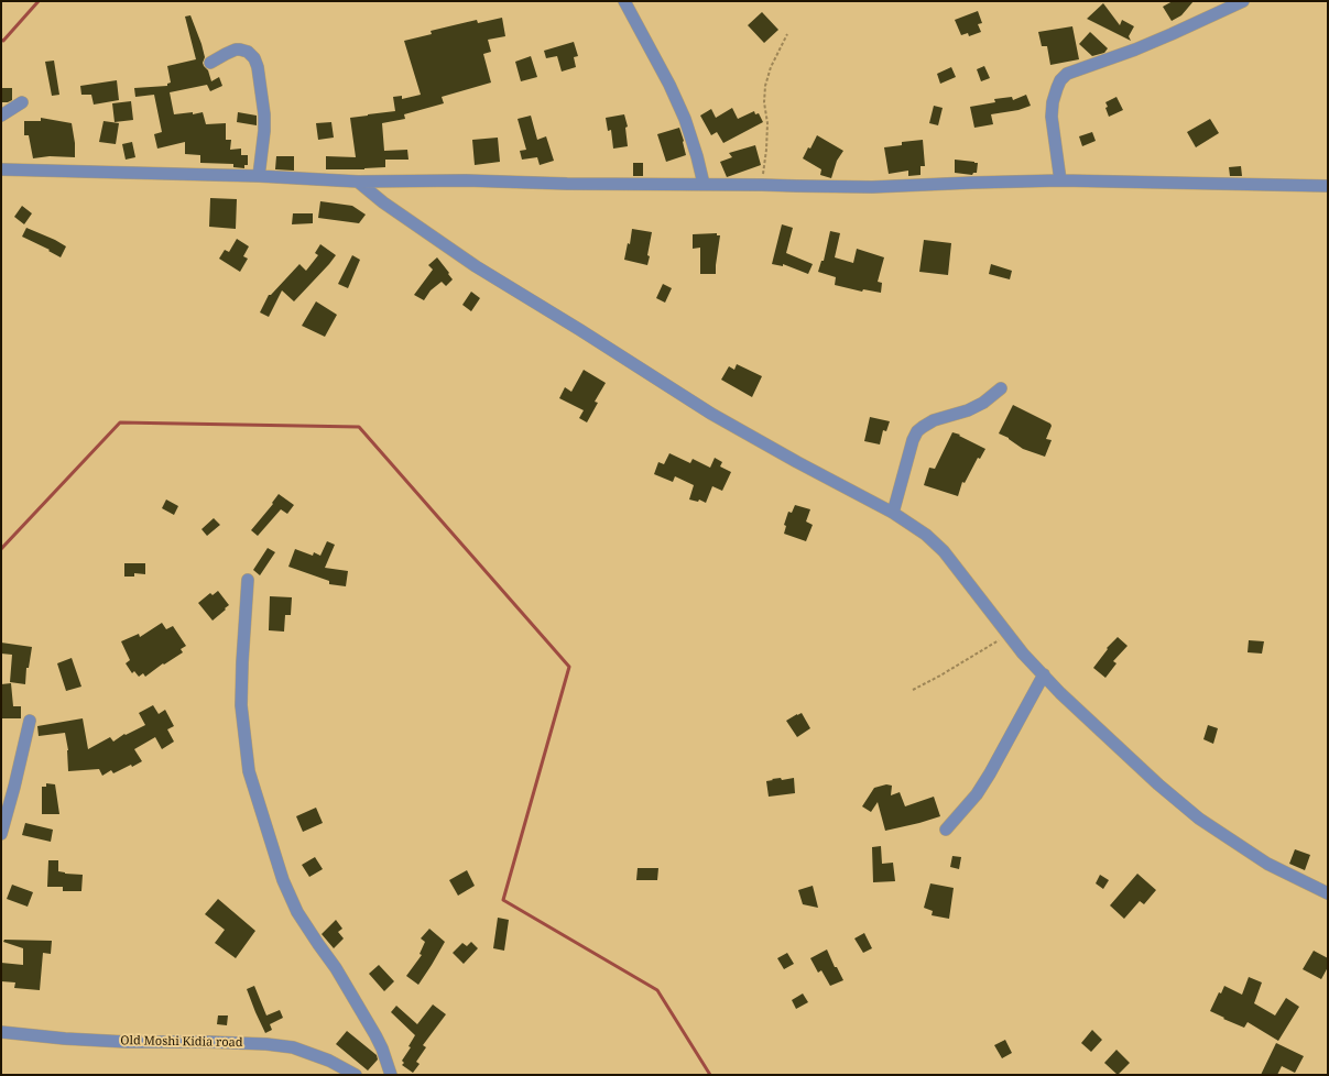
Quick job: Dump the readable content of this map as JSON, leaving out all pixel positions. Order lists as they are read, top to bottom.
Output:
{
  "streets": {
    "street": ["Old Moshi Kidia road"]
  }
}
